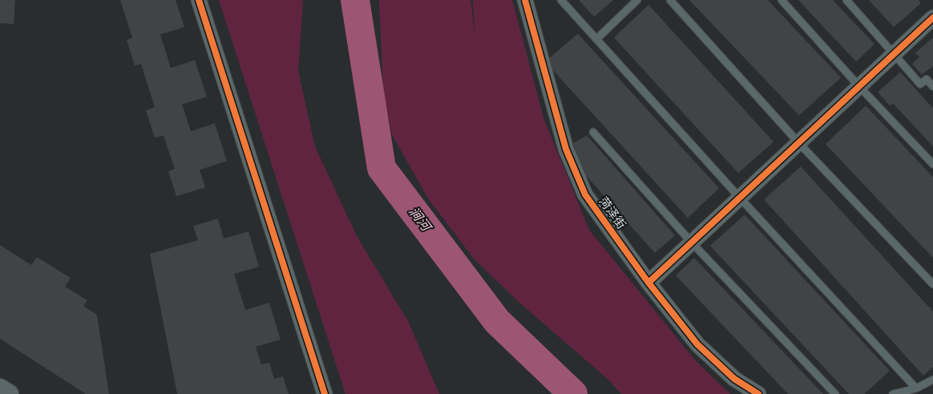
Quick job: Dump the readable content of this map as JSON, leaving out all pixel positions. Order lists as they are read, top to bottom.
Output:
{
  "streets": {
    "street": ["菏泽街"]
  },
  "water": ["涧河"]
}
